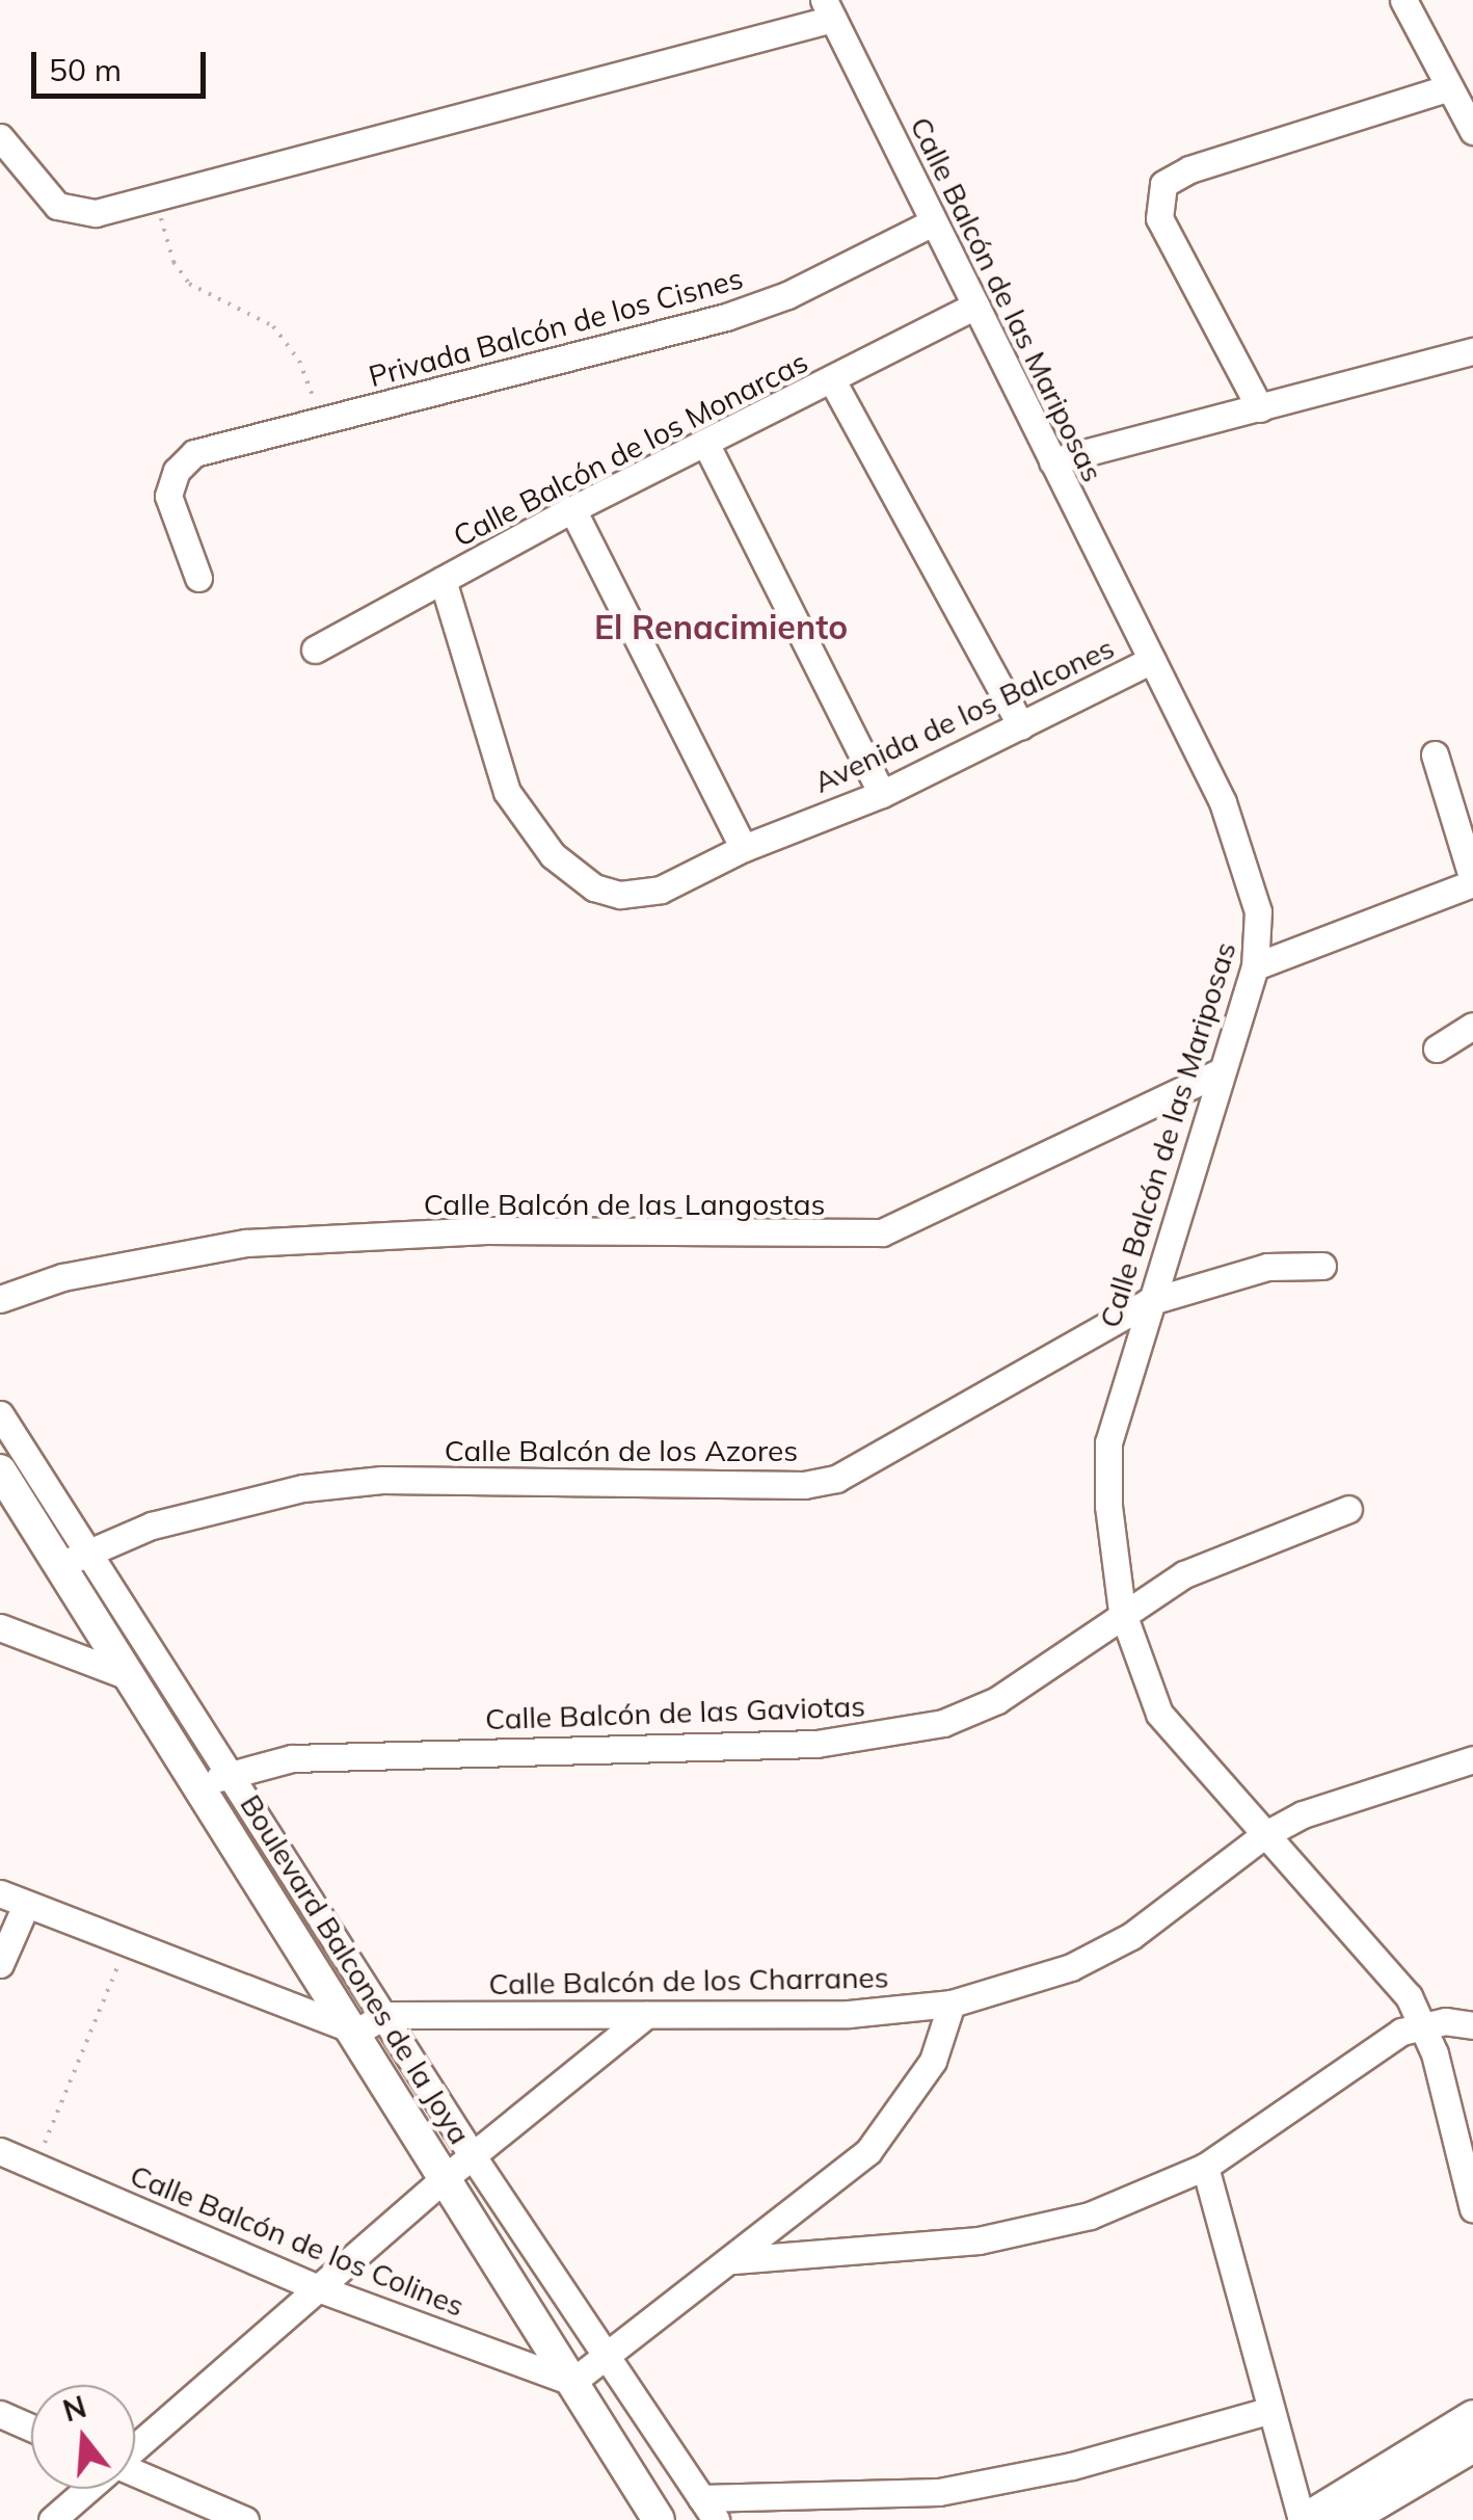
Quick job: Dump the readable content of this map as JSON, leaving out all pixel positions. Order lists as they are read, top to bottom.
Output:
{
  "streets": {
    "street": [
      "Calle Balcón de las Mariposas",
      "Privada Balcón de los Cisnes",
      "Calle Balcón de los Monarcas",
      "Avenida de los Balcones",
      "Calle Balcón de las Langostas",
      "Calle Balcón de los Azores",
      "Calle Balcón de las Gaviotas",
      "Boulevard Balcones de la Joya",
      "Calle Balcón de los Charranes",
      "Calle Balcón de los Colines"
    ]
  },
  "crossings": [
    ["Calle Balcón de las Mariposas", "Privada Balcón de los Cisnes"],
    ["Calle Balcón de las Mariposas", "Calle Balcón de los Monarcas"],
    ["Calle Balcón de las Mariposas", "Avenida de los Balcones"],
    ["Calle Balcón de las Mariposas", "Calle Balcón de las Langostas"],
    ["Calle Balcón de las Mariposas", "Calle Balcón de los Azores"],
    ["Calle Balcón de las Mariposas", "Calle Balcón de las Gaviotas"],
    ["Calle Balcón de las Mariposas", "Calle Balcón de los Charranes"],
    ["Calle Balcón de los Monarcas", "Avenida de los Balcones"],
    ["Calle Balcón de los Azores", "Boulevard Balcones de la Joya"],
    ["Calle Balcón de las Gaviotas", "Boulevard Balcones de la Joya"],
    ["Boulevard Balcones de la Joya", "Calle Balcón de los Charranes"],
    ["Boulevard Balcones de la Joya", "Calle Balcón de los Colines"]
  ],
  "districts": ["El Renacimiento"],
  "scale_bar": "50 m",
  "north": "top"
}
